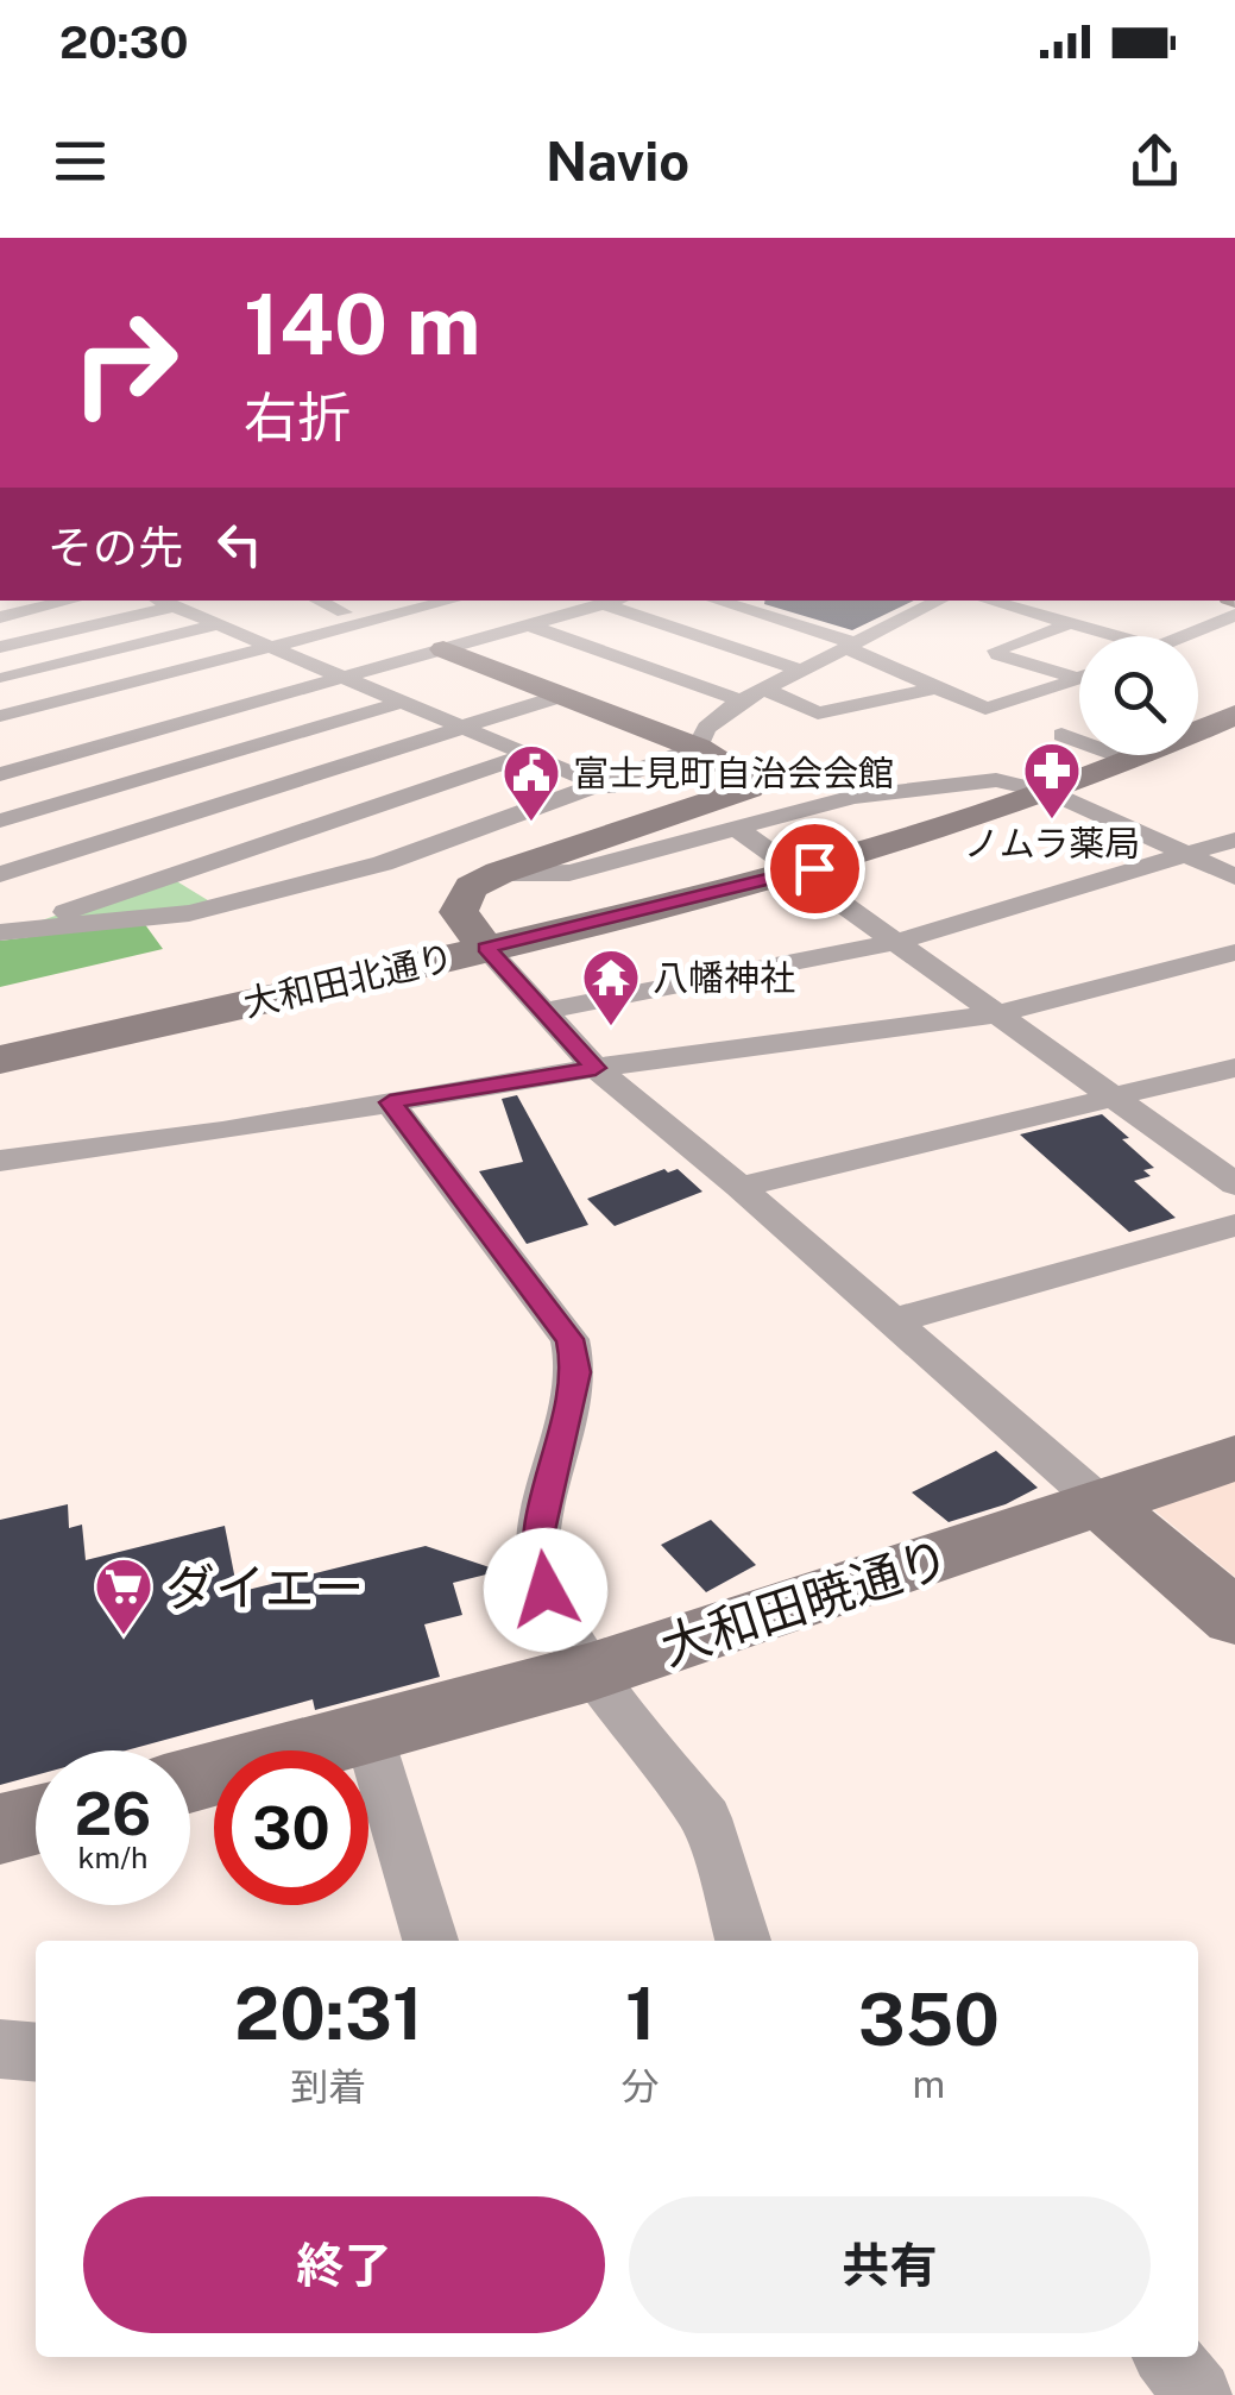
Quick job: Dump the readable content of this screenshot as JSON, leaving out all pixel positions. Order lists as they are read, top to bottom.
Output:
{
  "streets": {
    "street": ["大和田北通り", "大和田暁通り"]
  },
  "places": {
    "pharmacy": ["ノムラ薬局"],
    "public building": ["富士見町自治会会館"],
    "temple": ["八幡神社"],
    "supermarket": ["ダイエー"]
  },
  "page": {
    "status": "20:30",
    "header": "Navio",
    "turn": ["140 m", "右折"],
    "then": "その先",
    "speed": "26 km/h",
    "limit": "30",
    "eta": [
      "20:31",
      "到着",
      "1",
      "分",
      "350",
      "m"
    ],
    "buttons": ["終了", "共有"]
  }
}
